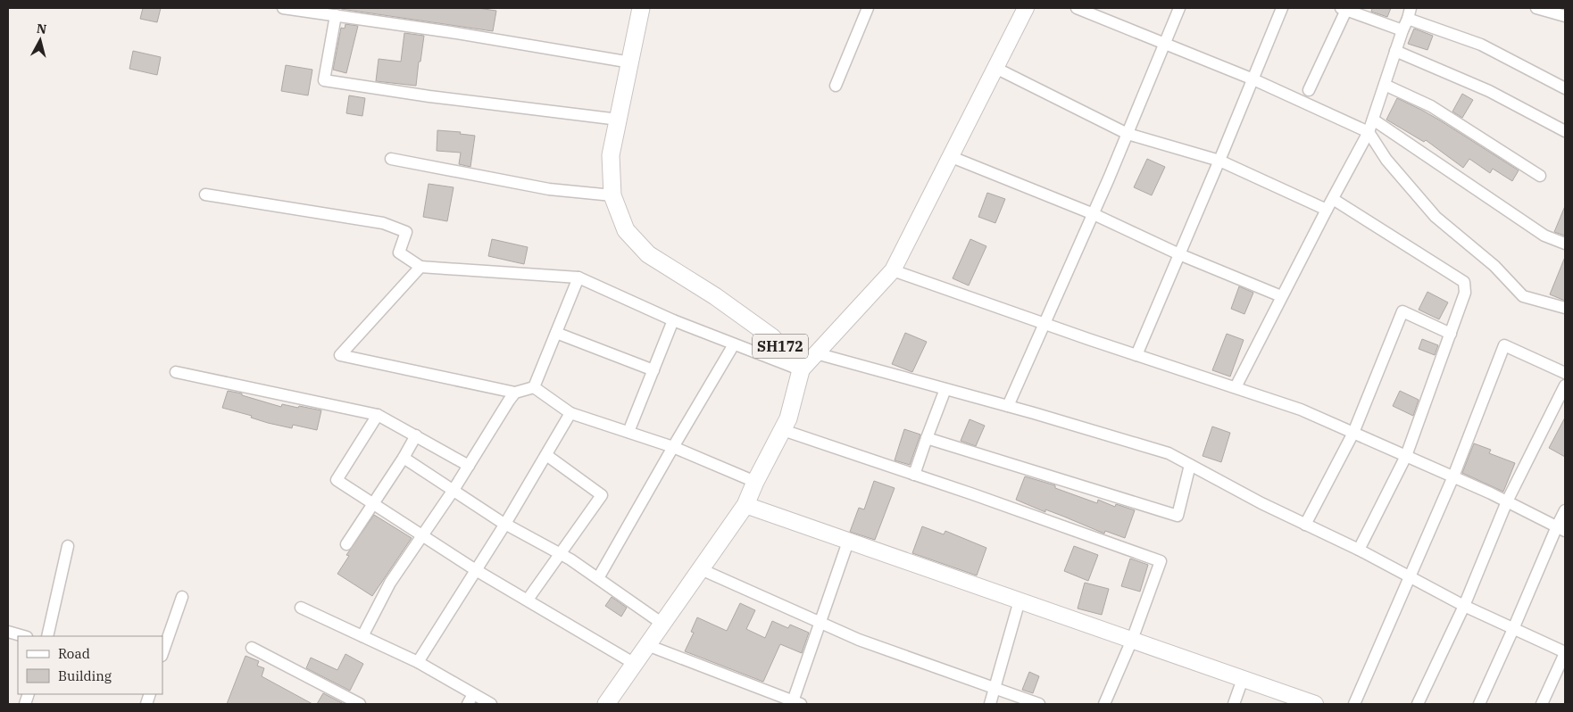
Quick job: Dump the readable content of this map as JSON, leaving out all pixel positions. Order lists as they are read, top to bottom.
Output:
{
  "streets": {
    "main road": ["SH172"]
  },
  "legend": ["Road", "Building"],
  "north": "top"
}
